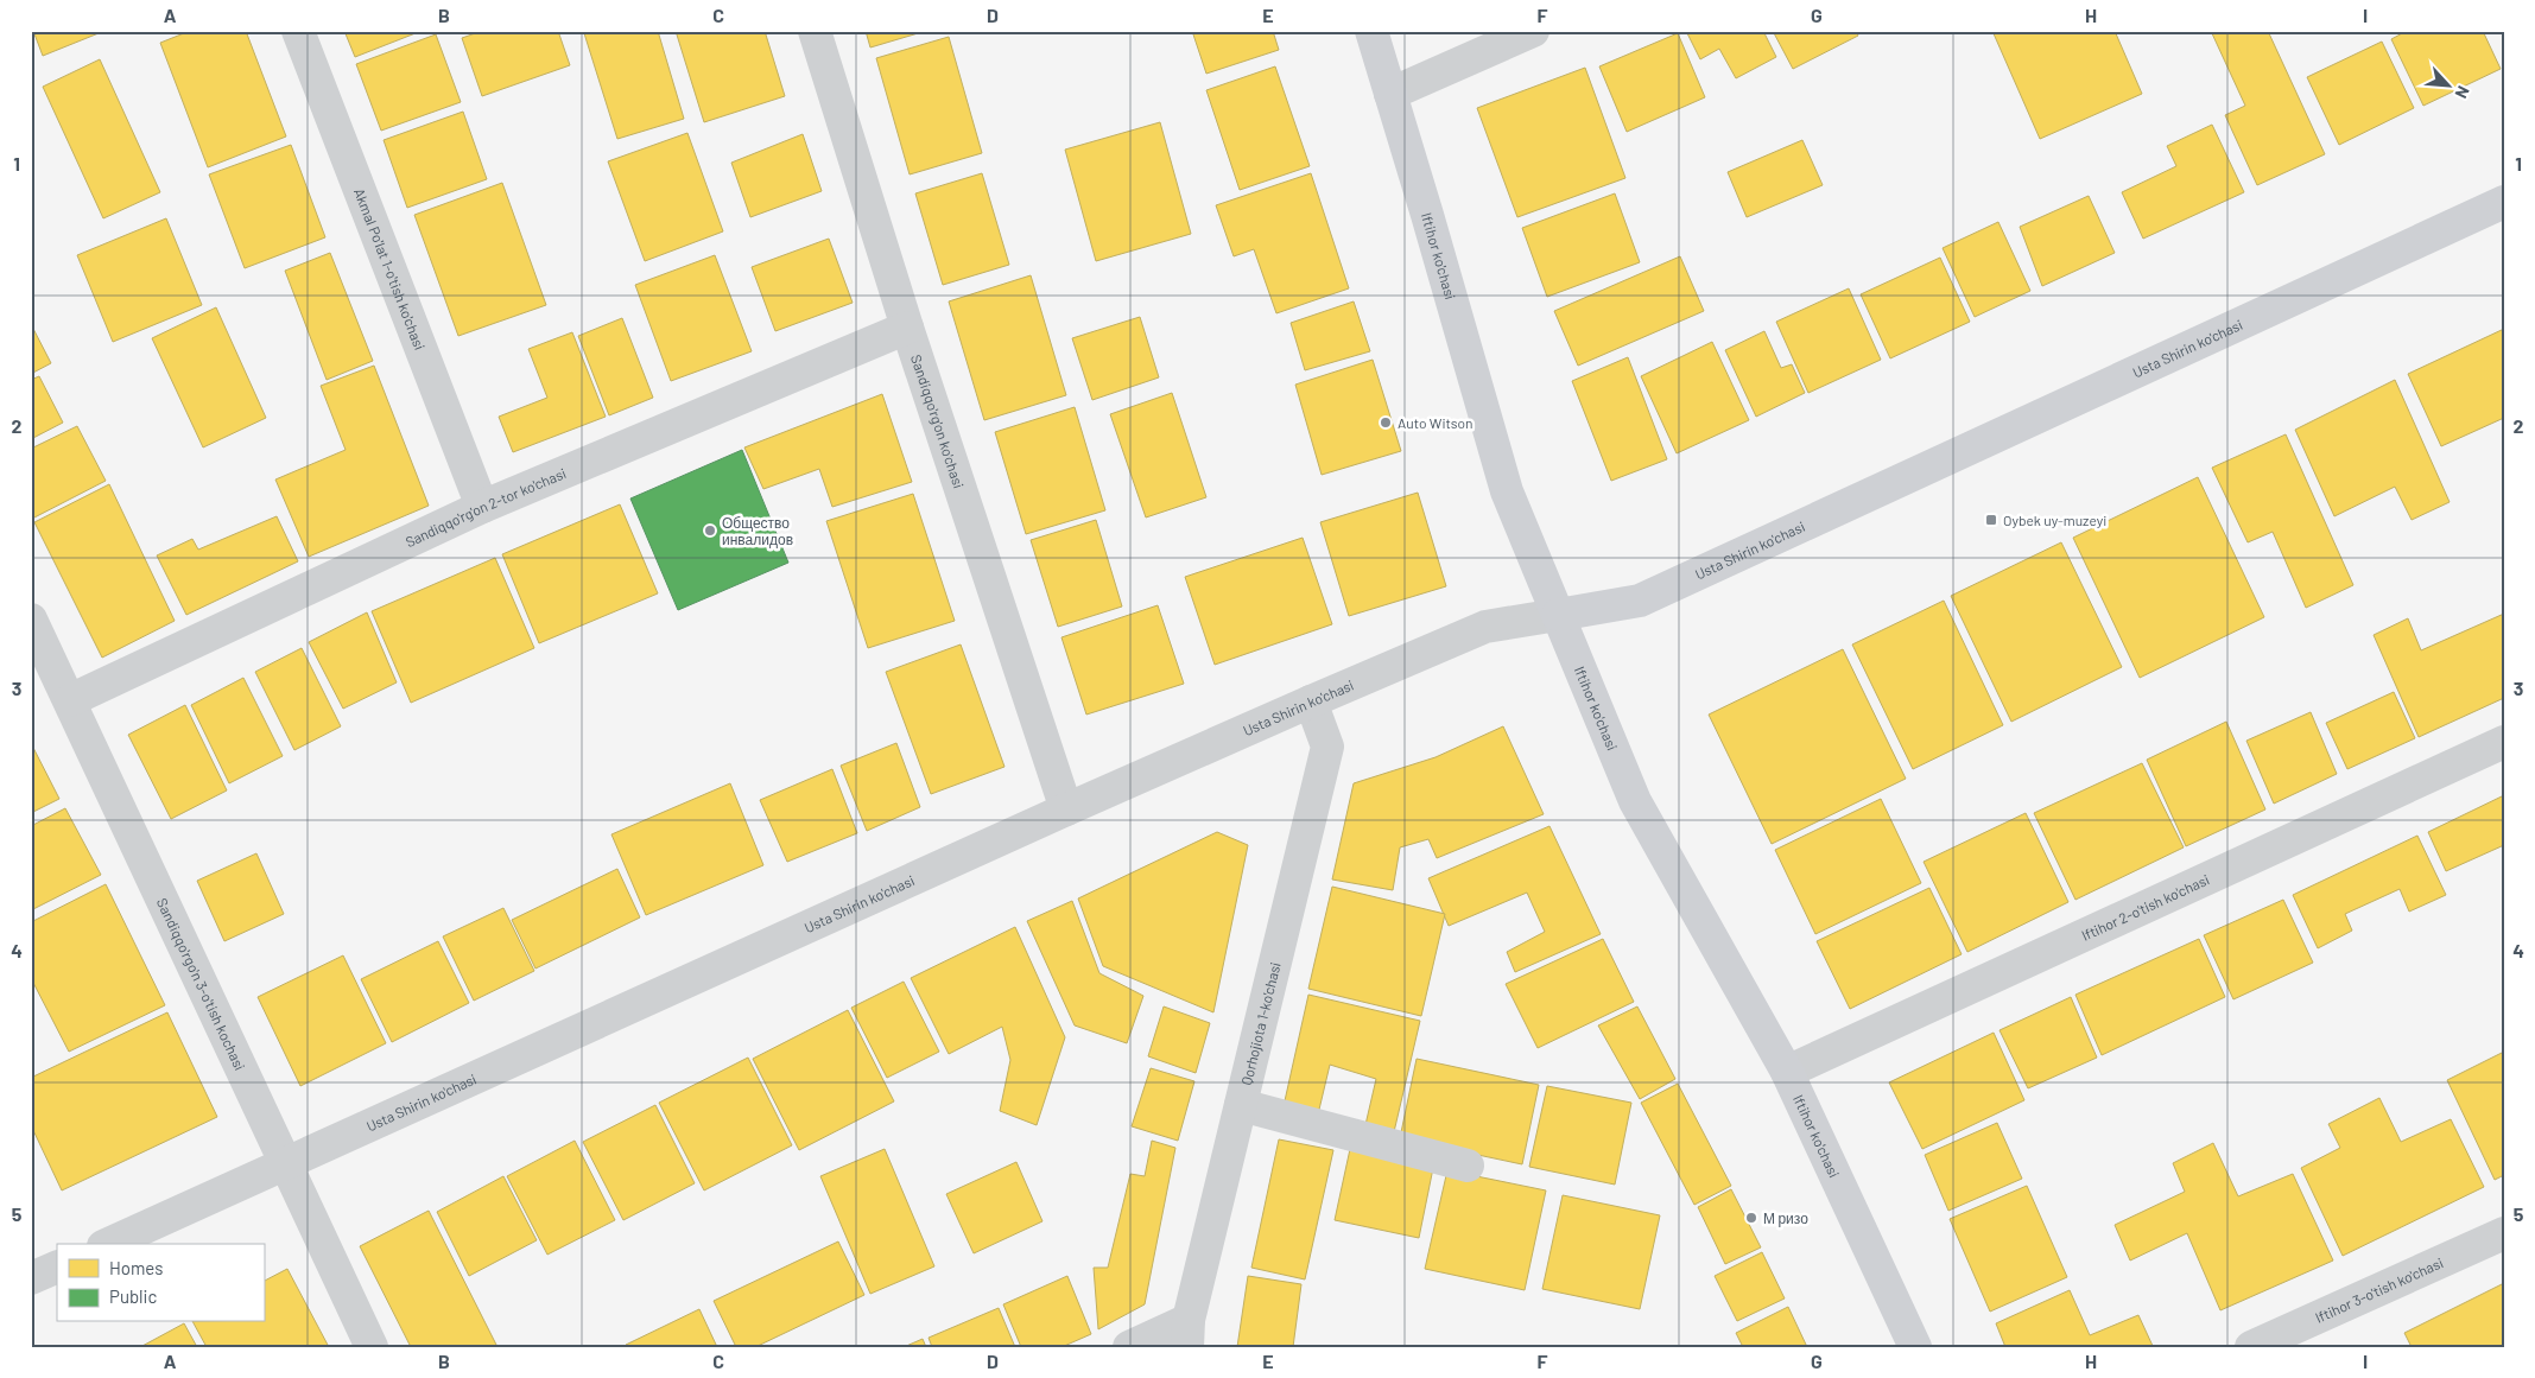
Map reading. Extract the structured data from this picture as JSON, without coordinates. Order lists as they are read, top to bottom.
{
  "streets": {
    "main road": ["Iftihor ko'chasi", "Usta Shirin ko'chasi"],
    "street": [
      "Akmal Po'lat 1-o'tish ko'chasi",
      "Sandiqqo'rg'on ko'chasi",
      "Sandiqqo'rg'on 2-tor ko'chasi",
      "Iftihor 2-o'tish ko'chasi",
      "Sandiqqo'rgo'n 3-o'tish kochasi",
      "Qorhojiota 1-ko'chasi",
      "Iftihor 3-o'tish ko'chasi"
    ]
  },
  "crossings": [
    ["Iftihor ko'chasi", "Usta Shirin ko'chasi"],
    ["Iftihor ko'chasi", "Iftihor 2-o'tish ko'chasi"],
    ["Akmal Po'lat 1-o'tish ko'chasi", "Sandiqqo'rg'on 2-tor ko'chasi"],
    ["Usta Shirin ko'chasi", "Sandiqqo'rg'on ko'chasi"],
    ["Usta Shirin ko'chasi", "Sandiqqo'rgo'n 3-o'tish kochasi"],
    ["Usta Shirin ko'chasi", "Qorhojiota 1-ko'chasi"],
    ["Sandiqqo'rg'on ko'chasi", "Sandiqqo'rg'on 2-tor ko'chasi"],
    ["Sandiqqo'rg'on 2-tor ko'chasi", "Sandiqqo'rgo'n 3-o'tish kochasi"]
  ],
  "places": {
    "other": ["Auto Witson", "Общество инвалидов", "М ризо"],
    "transit": ["Oybek uy-muzeyi"]
  },
  "legend": ["Homes", "Public"],
  "north": "bottom right",
  "grid": {
    "columns": [
      "A",
      "B",
      "C",
      "D",
      "E",
      "F",
      "G",
      "H",
      "I"
    ],
    "rows": [
      "1",
      "2",
      "3",
      "4",
      "5"
    ]
  }
}
